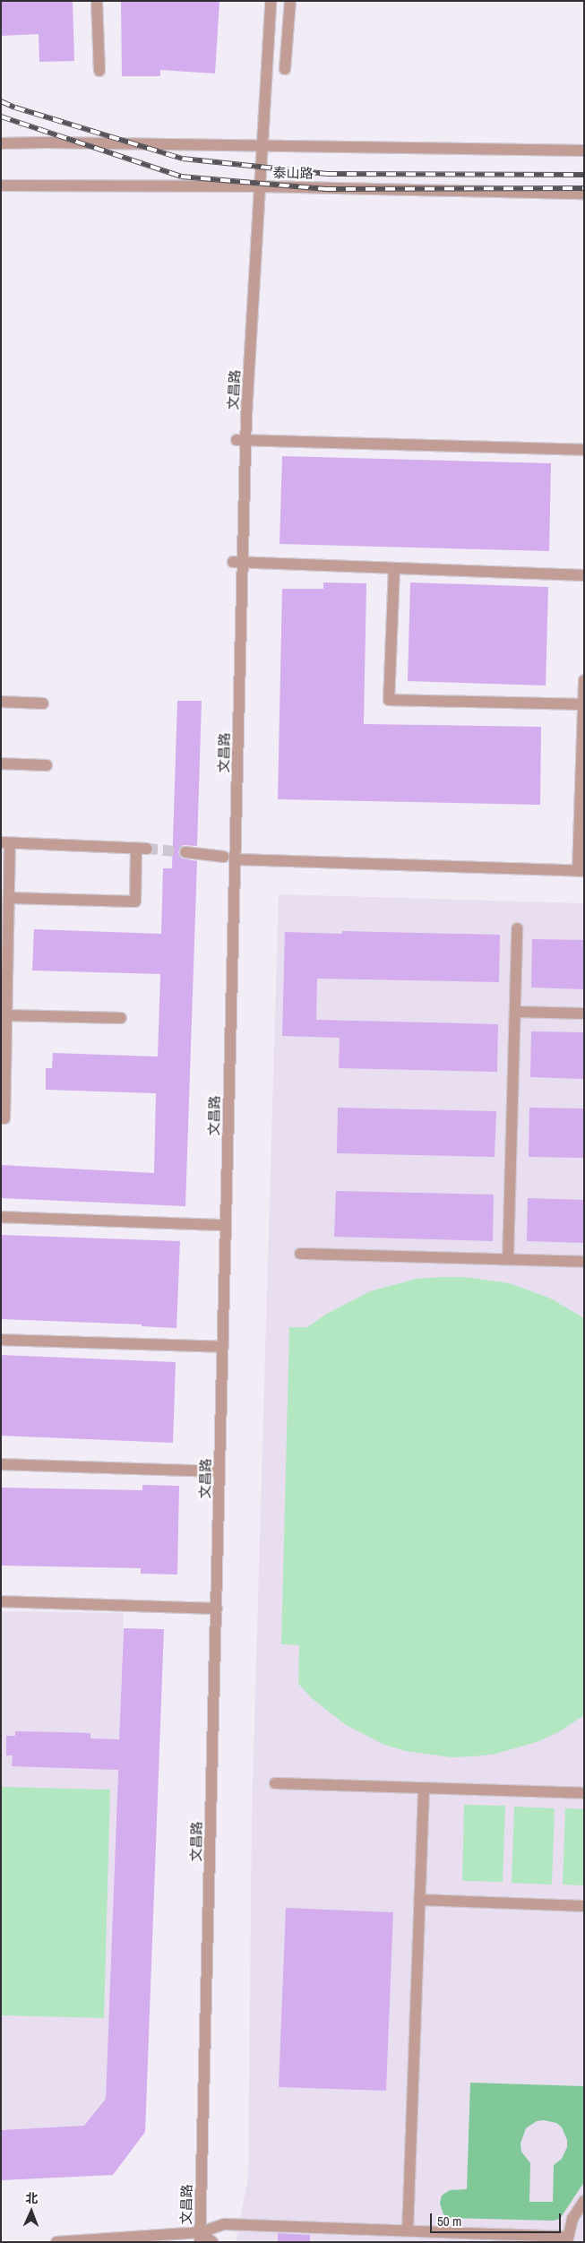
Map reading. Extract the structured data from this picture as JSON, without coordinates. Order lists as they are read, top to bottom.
{
  "streets": {
    "street": ["泰山路", "文昌路"]
  },
  "crossings": [
    ["泰山路", "文昌路"]
  ],
  "scale_bar": "50 m",
  "north": "top"
}
